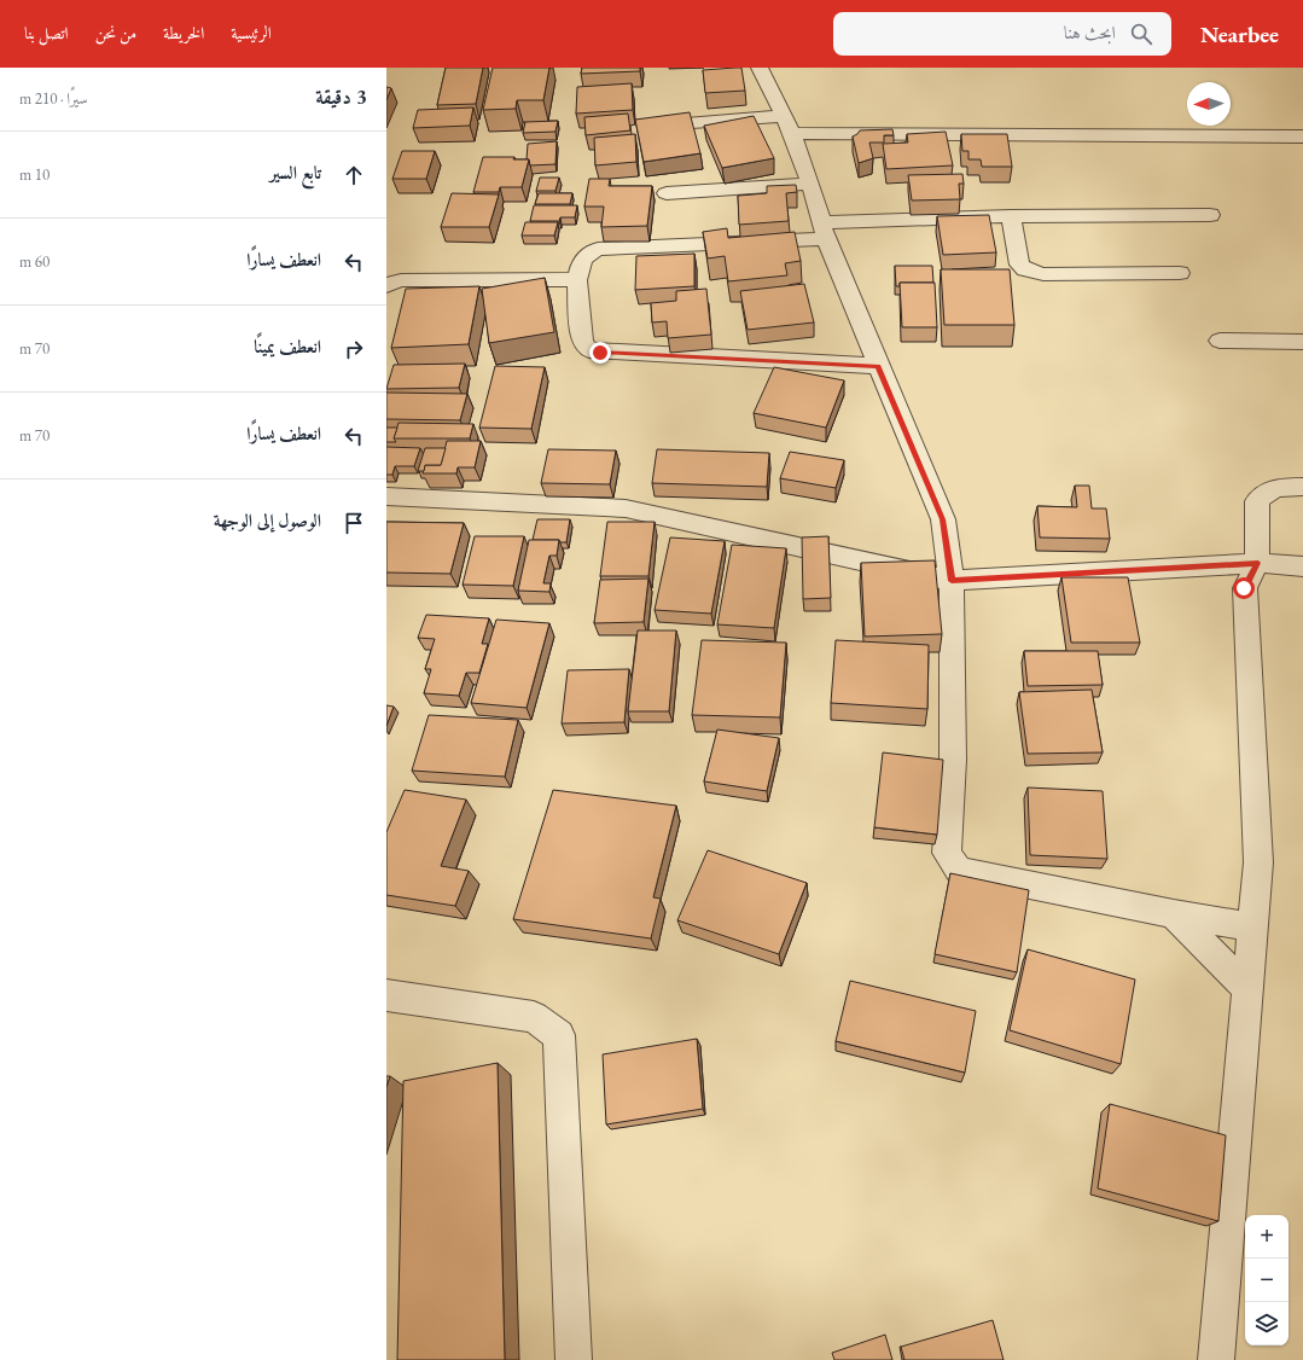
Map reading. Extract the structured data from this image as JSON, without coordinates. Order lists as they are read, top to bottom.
{
  "north": "left",
  "page": {
    "header": "Nearbee",
    "search": "ابحث هنا",
    "nav": [
      "الرئيسية",
      "الخريطة",
      "من نحن",
      "اتصل بنا"
    ],
    "heading": ["3 دقيقة", "سيرًا · 210 m"],
    "list": [
      ["تابع السير", "10 m"],
      ["انعطف يسارًا", "60 m"],
      ["انعطف يمينًا", "70 m"],
      ["انعطف يسارًا", "70 m"],
      "الوصول إلى الوجهة"
    ],
    "map_buttons": ["+", "−"]
  }
}
